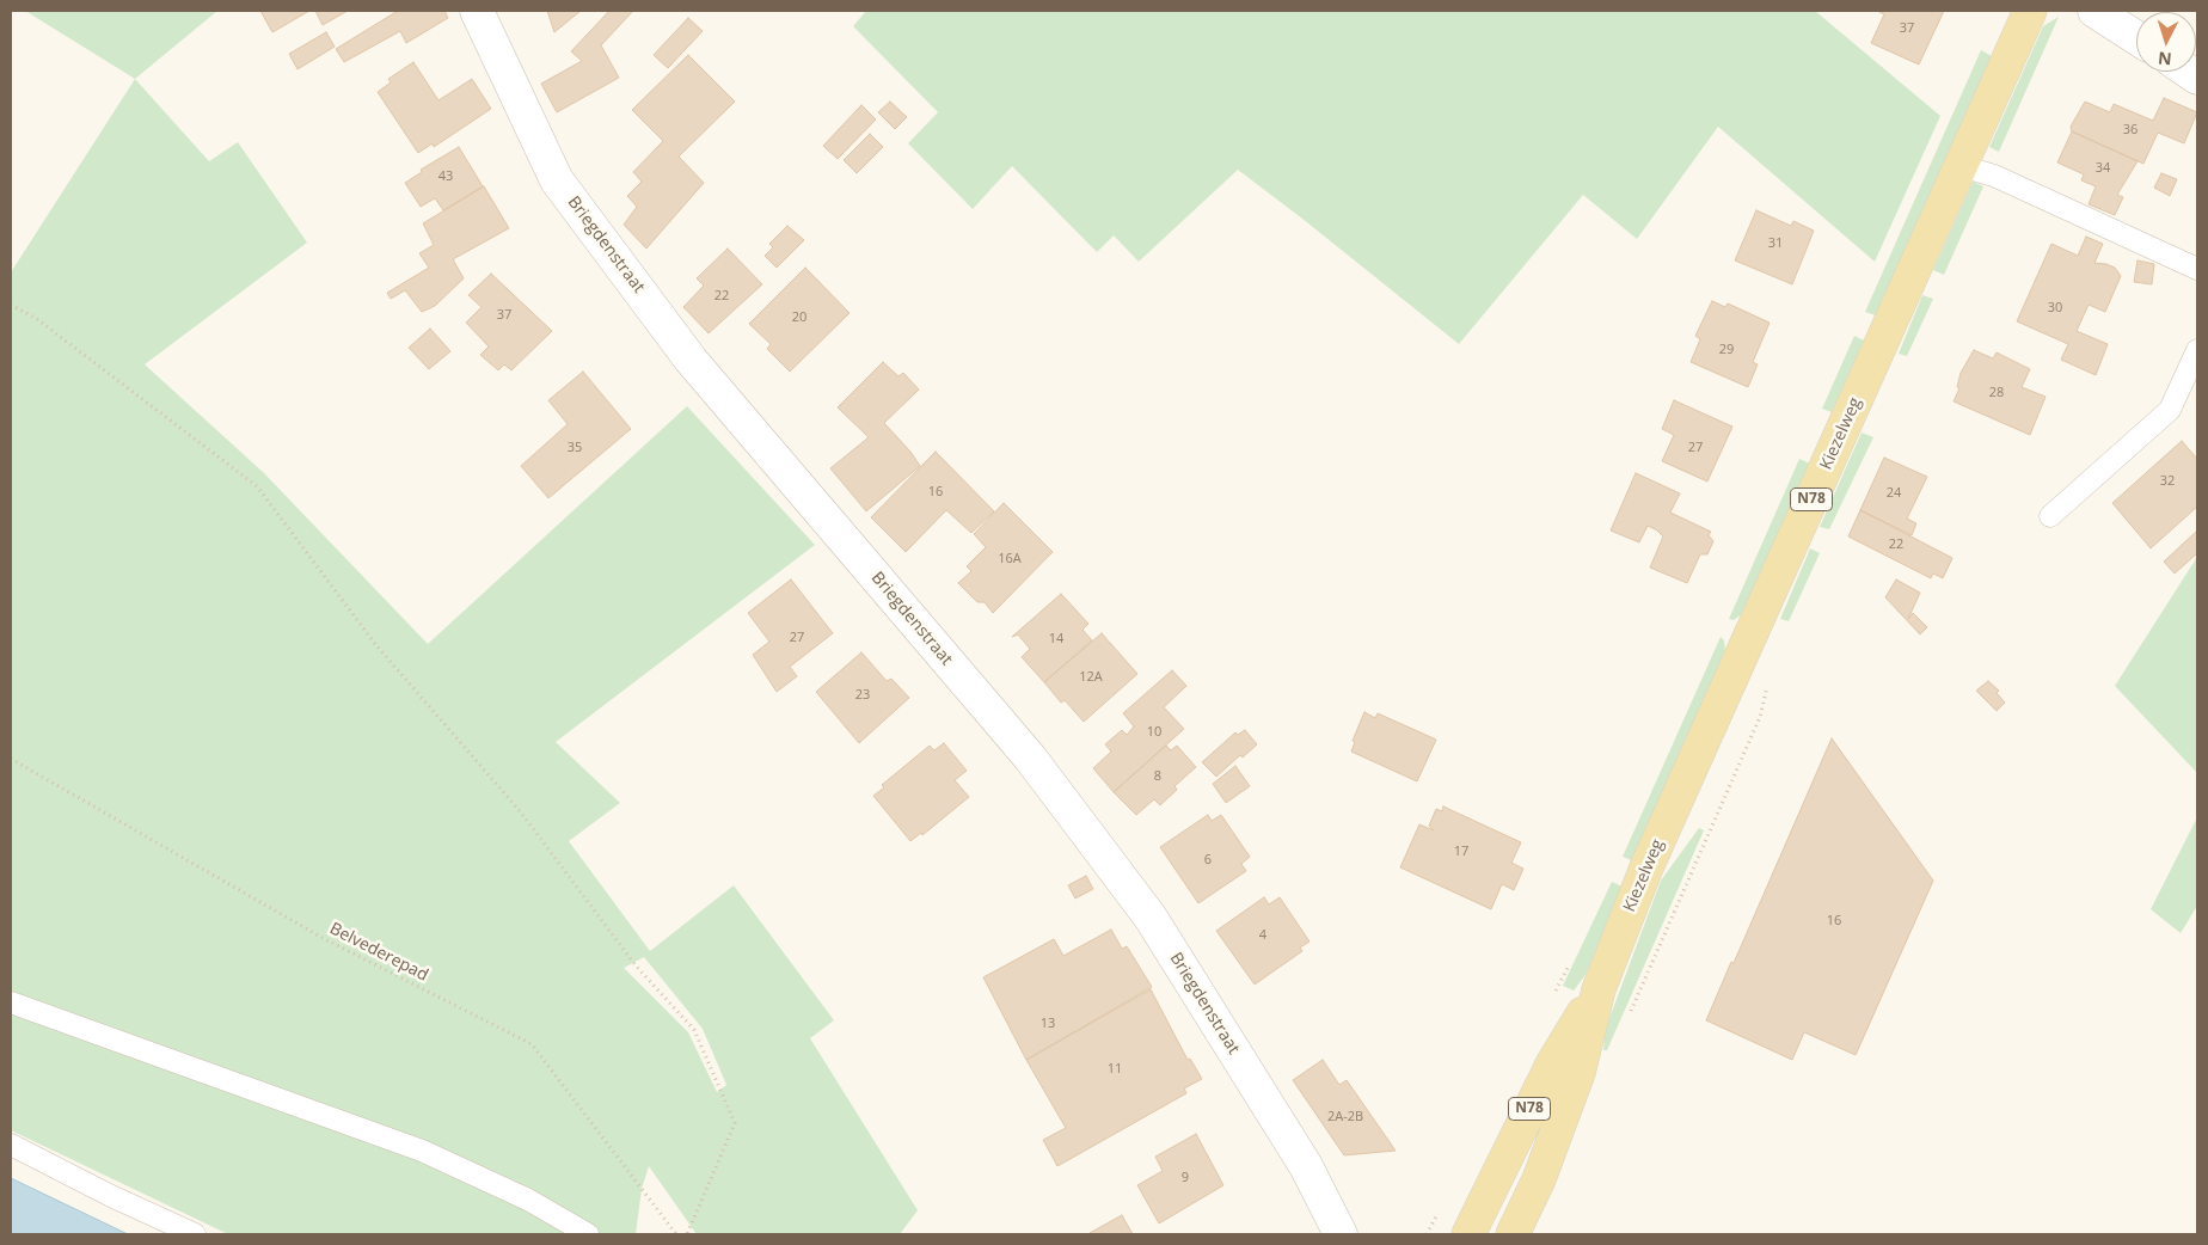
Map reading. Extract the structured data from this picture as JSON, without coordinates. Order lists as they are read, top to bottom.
{
  "streets": {
    "main road": ["Kiezelweg", "N78"],
    "street": ["Briegdenstraat"],
    "path": ["Belvederepad"]
  },
  "house_numbers": [
    "37",
    "36",
    "34",
    "43",
    "31",
    "22",
    "30",
    "37",
    "20",
    "29",
    "28",
    "35",
    "27",
    "32",
    "16",
    "24",
    "22",
    "16A",
    "27",
    "14",
    "12A",
    "23",
    "10",
    "8",
    "17",
    "6",
    "16",
    "4",
    "13",
    "11",
    "2A-2B",
    "9"
  ],
  "north": "bottom"
}
